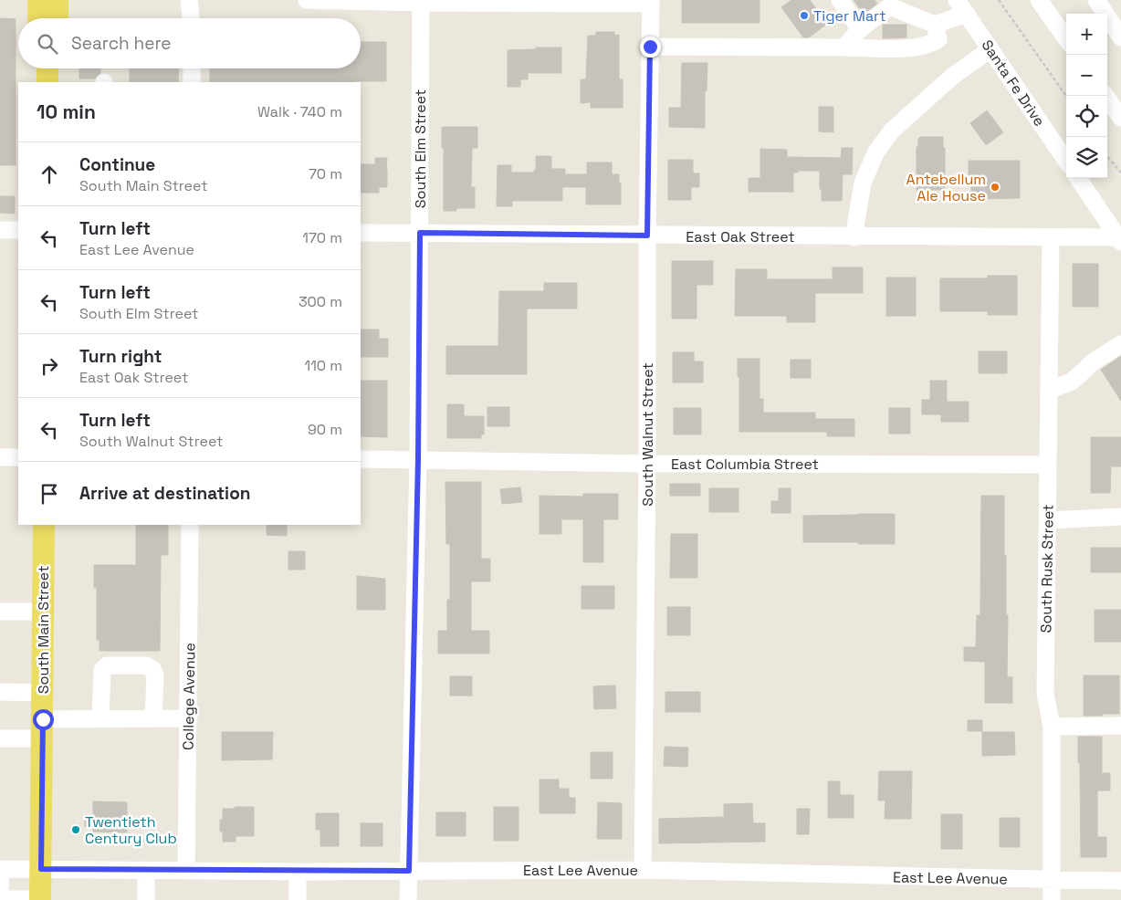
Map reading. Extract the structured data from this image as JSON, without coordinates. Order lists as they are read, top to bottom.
{
  "streets": {
    "main road": ["South Main Street"],
    "street": [
      "Santa Fe Drive",
      "South Elm Street",
      "East Oak Street",
      "South Walnut Street",
      "East Columbia Street",
      "South Rusk Street",
      "College Avenue",
      "East Lee Avenue"
    ]
  },
  "crossings": [
    ["South Elm Street", "East Oak Street"],
    ["South Elm Street", "East Columbia Street"],
    ["South Elm Street", "East Lee Avenue"],
    ["East Oak Street", "South Walnut Street"],
    ["East Oak Street", "South Rusk Street"],
    ["South Walnut Street", "East Columbia Street"],
    ["South Walnut Street", "East Lee Avenue"],
    ["East Columbia Street", "South Rusk Street"],
    ["South Rusk Street", "East Lee Avenue"],
    ["South Main Street", "East Lee Avenue"],
    ["College Avenue", "East Lee Avenue"]
  ],
  "places": ["Tiger Mart", "Antebellum Ale House", "Twentieth Century Club"],
  "page": {
    "map_buttons": ["+", "−"],
    "search": "Search here",
    "heading": ["10 min", "Walk · 740 m"],
    "list": [
      ["Continue", "South Main Street", "70 m"],
      ["Turn left", "East Lee Avenue", "170 m"],
      ["Turn left", "South Elm Street", "300 m"],
      ["Turn right", "East Oak Street", "110 m"],
      ["Turn left", "South Walnut Street", "90 m"],
      "Arrive at destination"
    ]
  }
}
